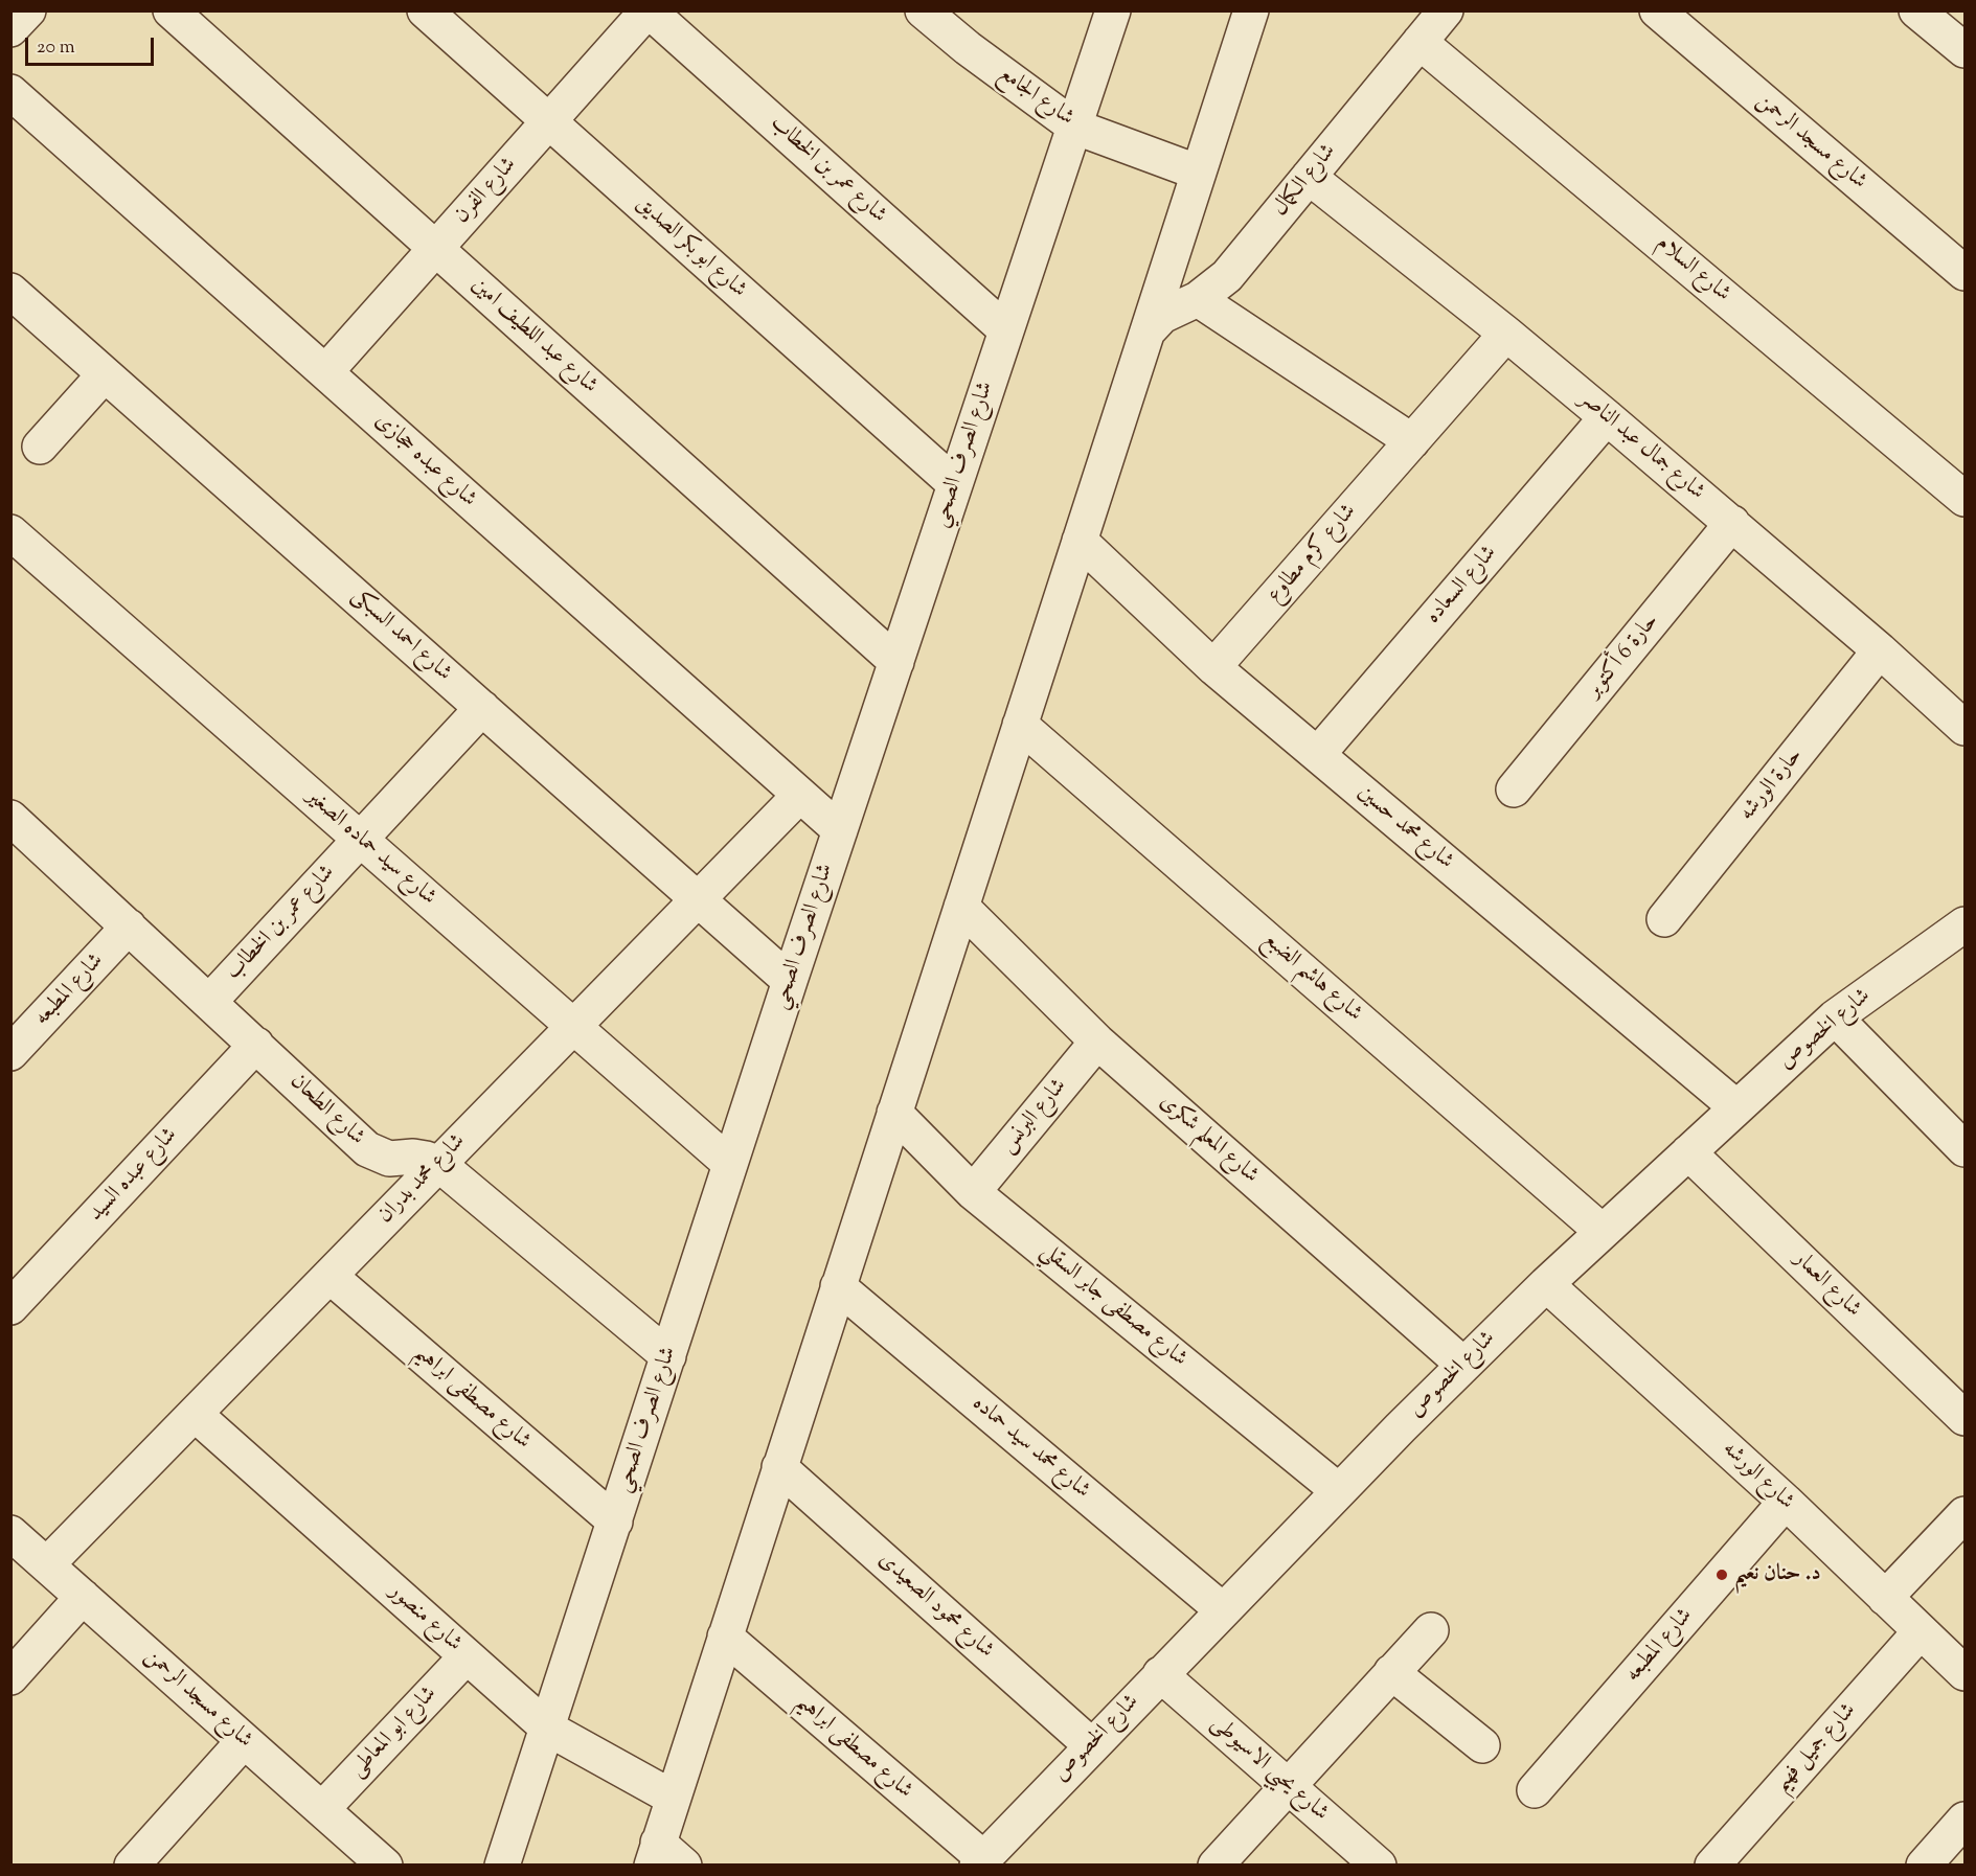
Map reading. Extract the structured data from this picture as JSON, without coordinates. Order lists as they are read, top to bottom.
{
  "streets": {
    "street": [
      "شارع الجامع",
      "شارع مسجد الرحمن",
      "شارع عمر بن الخطاب",
      "شارع الكمال",
      "شارع الفرن",
      "شارع ابو بكر الصديق",
      "شارع السلام",
      "شارع عبد اللطيف امين",
      "شارع جمال عبد الناصر",
      "شارع الصرف الصحي",
      "شارع عبده حجازى",
      "شارع كرم مطاوع",
      "شارع السعاده",
      "شارع احمد السبكى",
      "حارة 6 أكتوبر",
      "حارة الورشه",
      "شارع محمد حسين",
      "شارع سيد حماده الصغير",
      "شارع هاشم الضبع",
      "شارع المطبعه",
      "شارع الخصوص",
      "شارع الطحان",
      "شارع البرنس",
      "شارع المعلم شكرى",
      "شارع عبده السيد",
      "شارع محمد بدران",
      "شارع العمار",
      "شارع مصطفى جابر السقلي",
      "شارع مصطفى ابراهيم",
      "شارع محمد سيد حماده",
      "شارع الورشه",
      "شارع محمود الصعيدى",
      "شارع منصور",
      "شارع ابو المعاطى",
      "شارع جميل فهيم",
      "شارع يحيي الاسيوطى"
    ]
  },
  "crossings": [
    ["شارع الجامع", "شارع الصرف الصحي"],
    ["شارع مسجد الرحمن", "شارع محمد بدران"],
    ["شارع مسجد الرحمن", "شارع ابو المعاطى"],
    ["شارع عمر بن الخطاب", "شارع الفرن"],
    ["شارع عمر بن الخطاب", "شارع الصرف الصحي"],
    ["شارع عمر بن الخطاب", "شارع احمد السبكى"],
    ["شارع عمر بن الخطاب", "شارع سيد حماده الصغير"],
    ["شارع عمر بن الخطاب", "شارع الطحان"],
    ["شارع الكمال", "شارع السلام"],
    ["شارع الكمال", "شارع جمال عبد الناصر"],
    ["شارع الفرن", "شارع ابو بكر الصديق"],
    ["شارع الفرن", "شارع عبد اللطيف امين"],
    ["شارع الفرن", "شارع عبده حجازى"],
    ["شارع ابو بكر الصديق", "شارع الصرف الصحي"],
    ["شارع عبد اللطيف امين", "شارع الصرف الصحي"],
    ["شارع جمال عبد الناصر", "شارع كرم مطاوع"],
    ["شارع جمال عبد الناصر", "شارع السعاده"],
    ["شارع جمال عبد الناصر", "حارة 6 أكتوبر"],
    ["شارع جمال عبد الناصر", "حارة الورشه"],
    ["شارع الصرف الصحي", "شارع عبده حجازى"],
    ["شارع الصرف الصحي", "شارع احمد السبكى"],
    ["شارع الصرف الصحي", "شارع سيد حماده الصغير"],
    ["شارع الصرف الصحي", "شارع الطحان"],
    ["شارع الصرف الصحي", "شارع مصطفى ابراهيم"],
    ["شارع الصرف الصحي", "شارع منصور"],
    ["شارع عبده حجازى", "شارع محمد بدران"],
    ["شارع كرم مطاوع", "شارع محمد حسين"],
    ["شارع السعاده", "شارع محمد حسين"],
    ["شارع احمد السبكى", "شارع محمد بدران"],
    ["شارع محمد حسين", "شارع الخصوص"],
    ["شارع سيد حماده الصغير", "شارع محمد بدران"],
    ["شارع هاشم الضبع", "شارع الخصوص"],
    ["شارع المطبعه", "شارع الطحان"],
    ["شارع المطبعه", "شارع الورشه"],
    ["شارع الخصوص", "شارع المعلم شكرى"],
    ["شارع الخصوص", "شارع العمار"],
    ["شارع الخصوص", "شارع مصطفى جابر السقلي"],
    ["شارع الخصوص", "شارع مصطفى ابراهيم"],
    ["شارع الخصوص", "شارع محمد سيد حماده"],
    ["شارع الخصوص", "شارع الورشه"],
    ["شارع الخصوص", "شارع محمود الصعيدى"],
    ["شارع الخصوص", "شارع يحيي الاسيوطى"],
    ["شارع الطحان", "شارع عبده السيد"],
    ["شارع الطحان", "شارع محمد بدران"],
    ["شارع البرنس", "شارع المعلم شكرى"],
    ["شارع البرنس", "شارع مصطفى جابر السقلي"],
    ["شارع محمد بدران", "شارع مصطفى ابراهيم"],
    ["شارع محمد بدران", "شارع منصور"],
    ["شارع الورشه", "شارع جميل فهيم"],
    ["شارع منصور", "شارع ابو المعاطى"]
  ],
  "places": ["د. حنان نعيم"],
  "scale_bar": "20 m"
}
